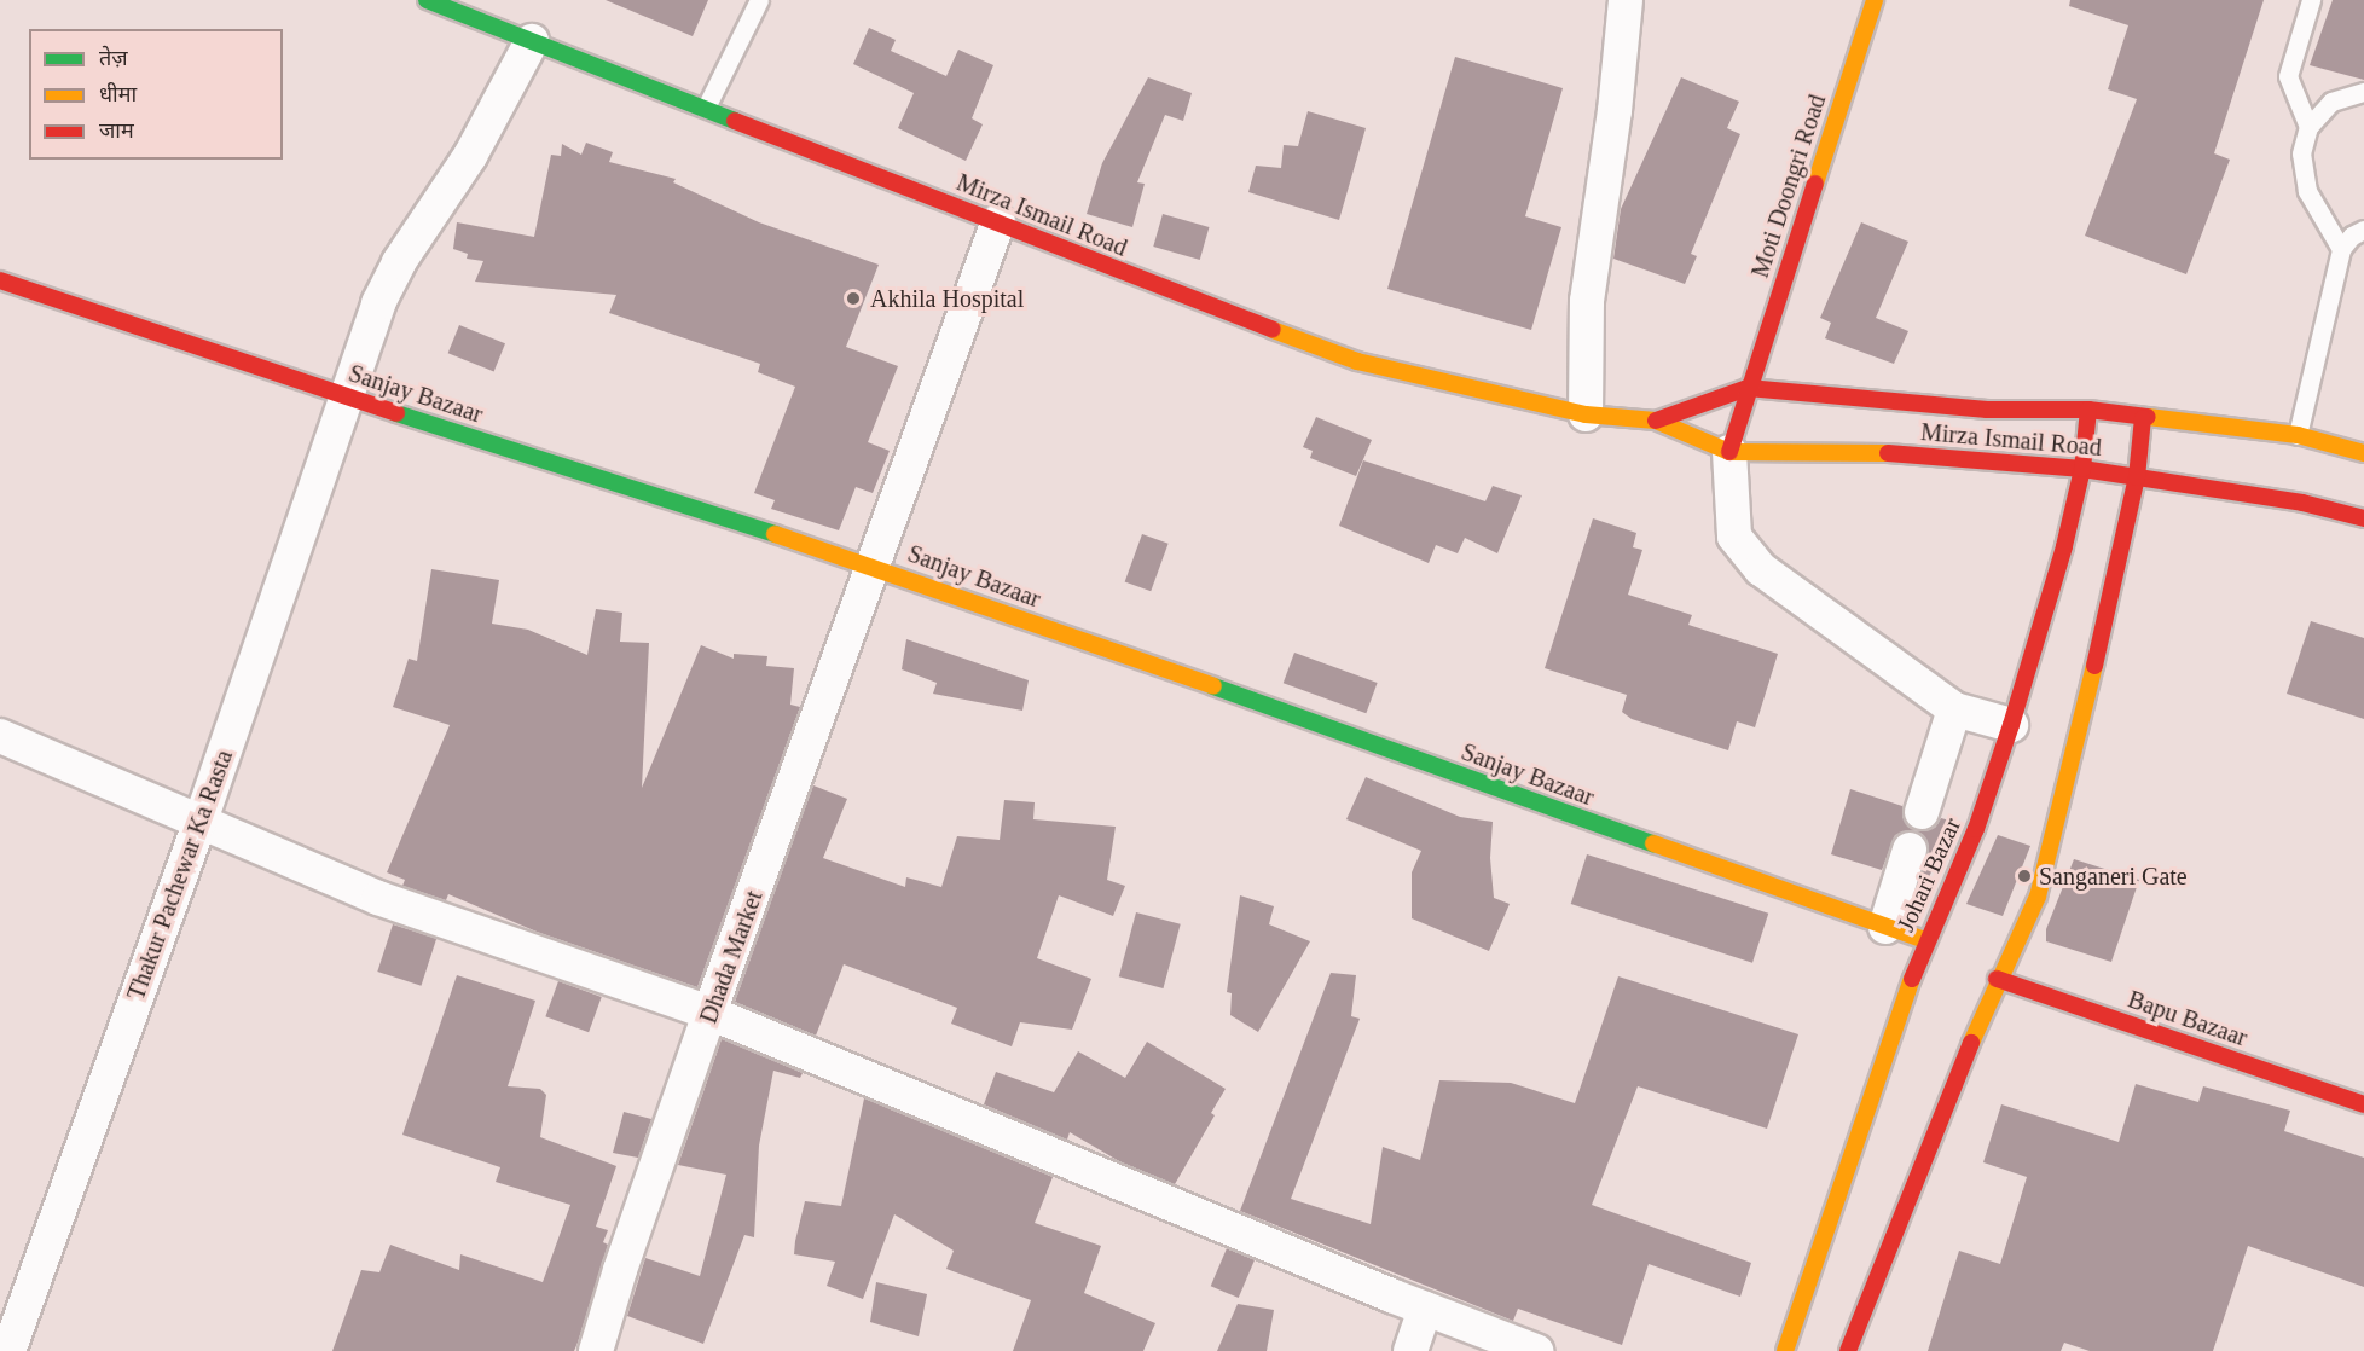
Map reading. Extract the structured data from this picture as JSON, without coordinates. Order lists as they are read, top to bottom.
{
  "streets": {
    "main road": [
      "Moti Doongri Road",
      "Mirza Ismail Road",
      "Sanjay Bazaar",
      "Johari Bazar",
      "Bapu Bazaar"
    ],
    "street": ["Thakur Pachewar Ka Rasta", "Dhada Market"]
  },
  "crossings": [
    ["Moti Doongri Road", "Mirza Ismail Road"],
    ["Mirza Ismail Road", "Thakur Pachewar Ka Rasta"],
    ["Mirza Ismail Road", "Johari Bazar"],
    ["Mirza Ismail Road", "Dhada Market"],
    ["Sanjay Bazaar", "Thakur Pachewar Ka Rasta"],
    ["Sanjay Bazaar", "Johari Bazar"],
    ["Sanjay Bazaar", "Dhada Market"]
  ],
  "places": ["Akhila Hospital", "Sanganeri Gate"],
  "legend": ["तेज़", "धीमा", "जाम"]
}
